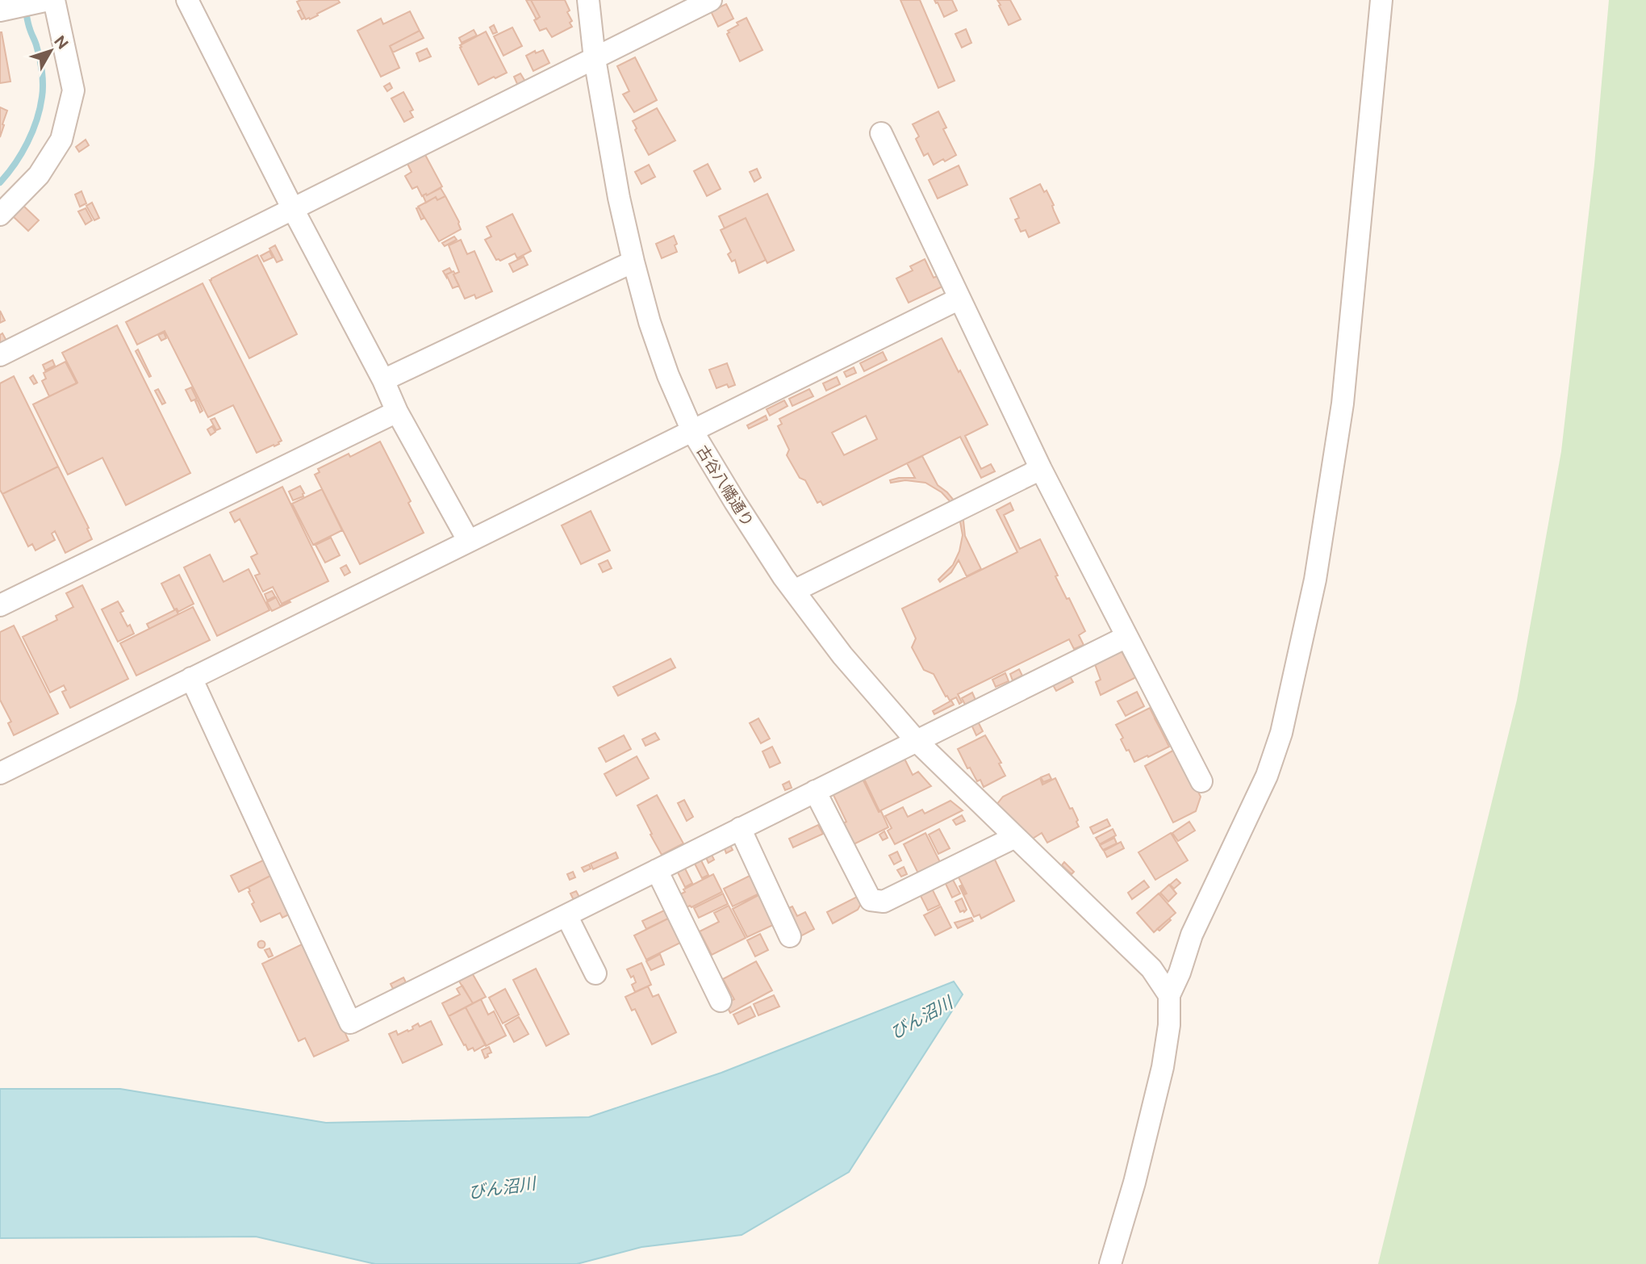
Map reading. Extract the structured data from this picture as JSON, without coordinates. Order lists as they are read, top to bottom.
{
  "streets": {
    "street": ["古谷八幡通り"]
  },
  "water": ["びん沼川"],
  "north": "top right"
}
